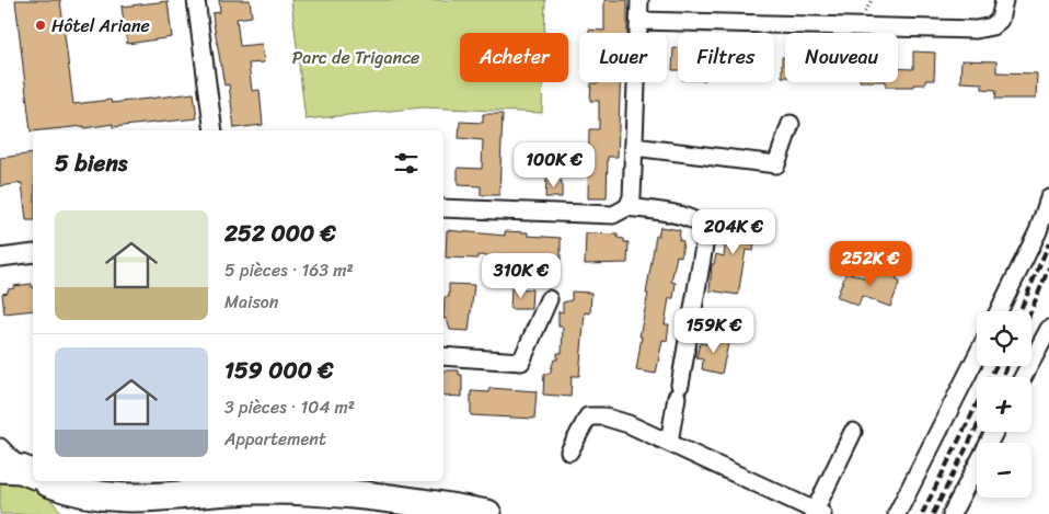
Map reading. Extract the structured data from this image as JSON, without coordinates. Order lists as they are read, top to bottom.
{
  "parks": ["Parc de Trigance"],
  "places": ["Hôtel Ariane"],
  "page": {
    "chip": [
      "Acheter",
      "Louer",
      "Filtres",
      "Nouveau"
    ],
    "heading": "5 biens",
    "price": [
      "100K €",
      "204K €",
      "252K €",
      "310K €",
      "159K €"
    ],
    "list": [
      {
        "name": "252 000 €",
        "note": "5 pièces · 163 m² · Maison"
      },
      {
        "name": "159 000 €",
        "note": "3 pièces · 104 m² · Appartement"
      }
    ],
    "map_buttons": ["+", "−"]
  }
}
